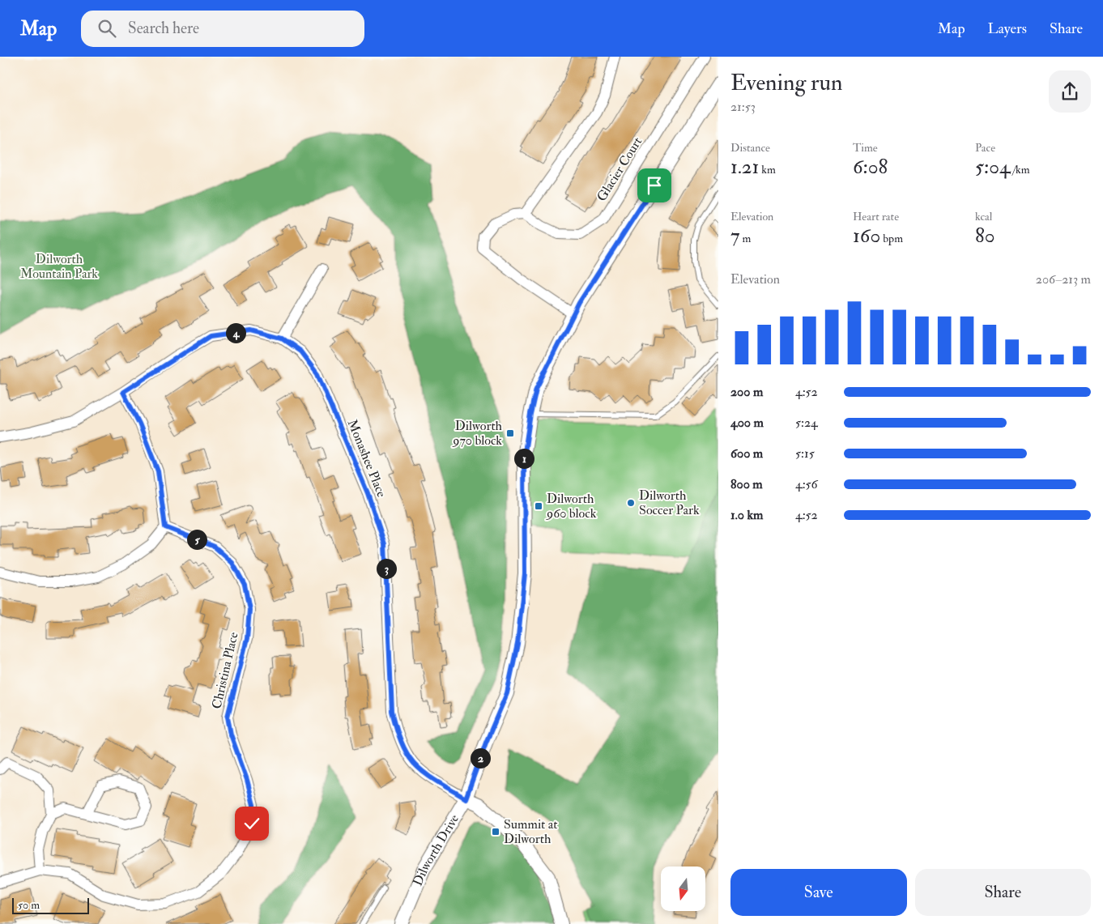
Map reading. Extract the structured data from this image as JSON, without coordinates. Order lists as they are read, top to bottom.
{
  "streets": {
    "street": [
      "Glacier Court",
      "Monashee Place",
      "Christina Place",
      "Dilworth Drive"
    ]
  },
  "crossings": [
    ["Monashee Place", "Dilworth Drive"]
  ],
  "parks": ["Dilworth Mountain Park"],
  "places": {
    "transit": ["Dilworth 970 block", "Dilworth 960 block", "Summit at Dilworth"],
    "other": ["Dilworth Soccer Park"]
  },
  "scale_bar": "50 m",
  "north": "bottom",
  "page": {
    "header": "Map",
    "search": "Search here",
    "nav": ["Map", "Layers", "Share"],
    "heading": ["Evening run", "21:53"],
    "stats": [
      ["Distance", "1.21 km"],
      ["Time", "6:08"],
      ["Pace", "5:04 /km"],
      ["Elevation", "7 m"],
      ["Heart rate", "160 bpm"],
      ["kcal", "80"]
    ],
    "chart": ["Elevation", "206–213 m"],
    "pins": [
      "4",
      "1",
      "5",
      "3",
      "2"
    ],
    "list": [
      {
        "name": "200 m",
        "note": "4:52"
      },
      {
        "name": "400 m",
        "note": "5:24"
      },
      {
        "name": "600 m",
        "note": "5:15"
      },
      {
        "name": "800 m",
        "note": "4:56"
      },
      {
        "name": "1.0 km",
        "note": "4:52"
      }
    ],
    "buttons": ["Save", "Share"],
    "scale": "50 m"
  }
}
